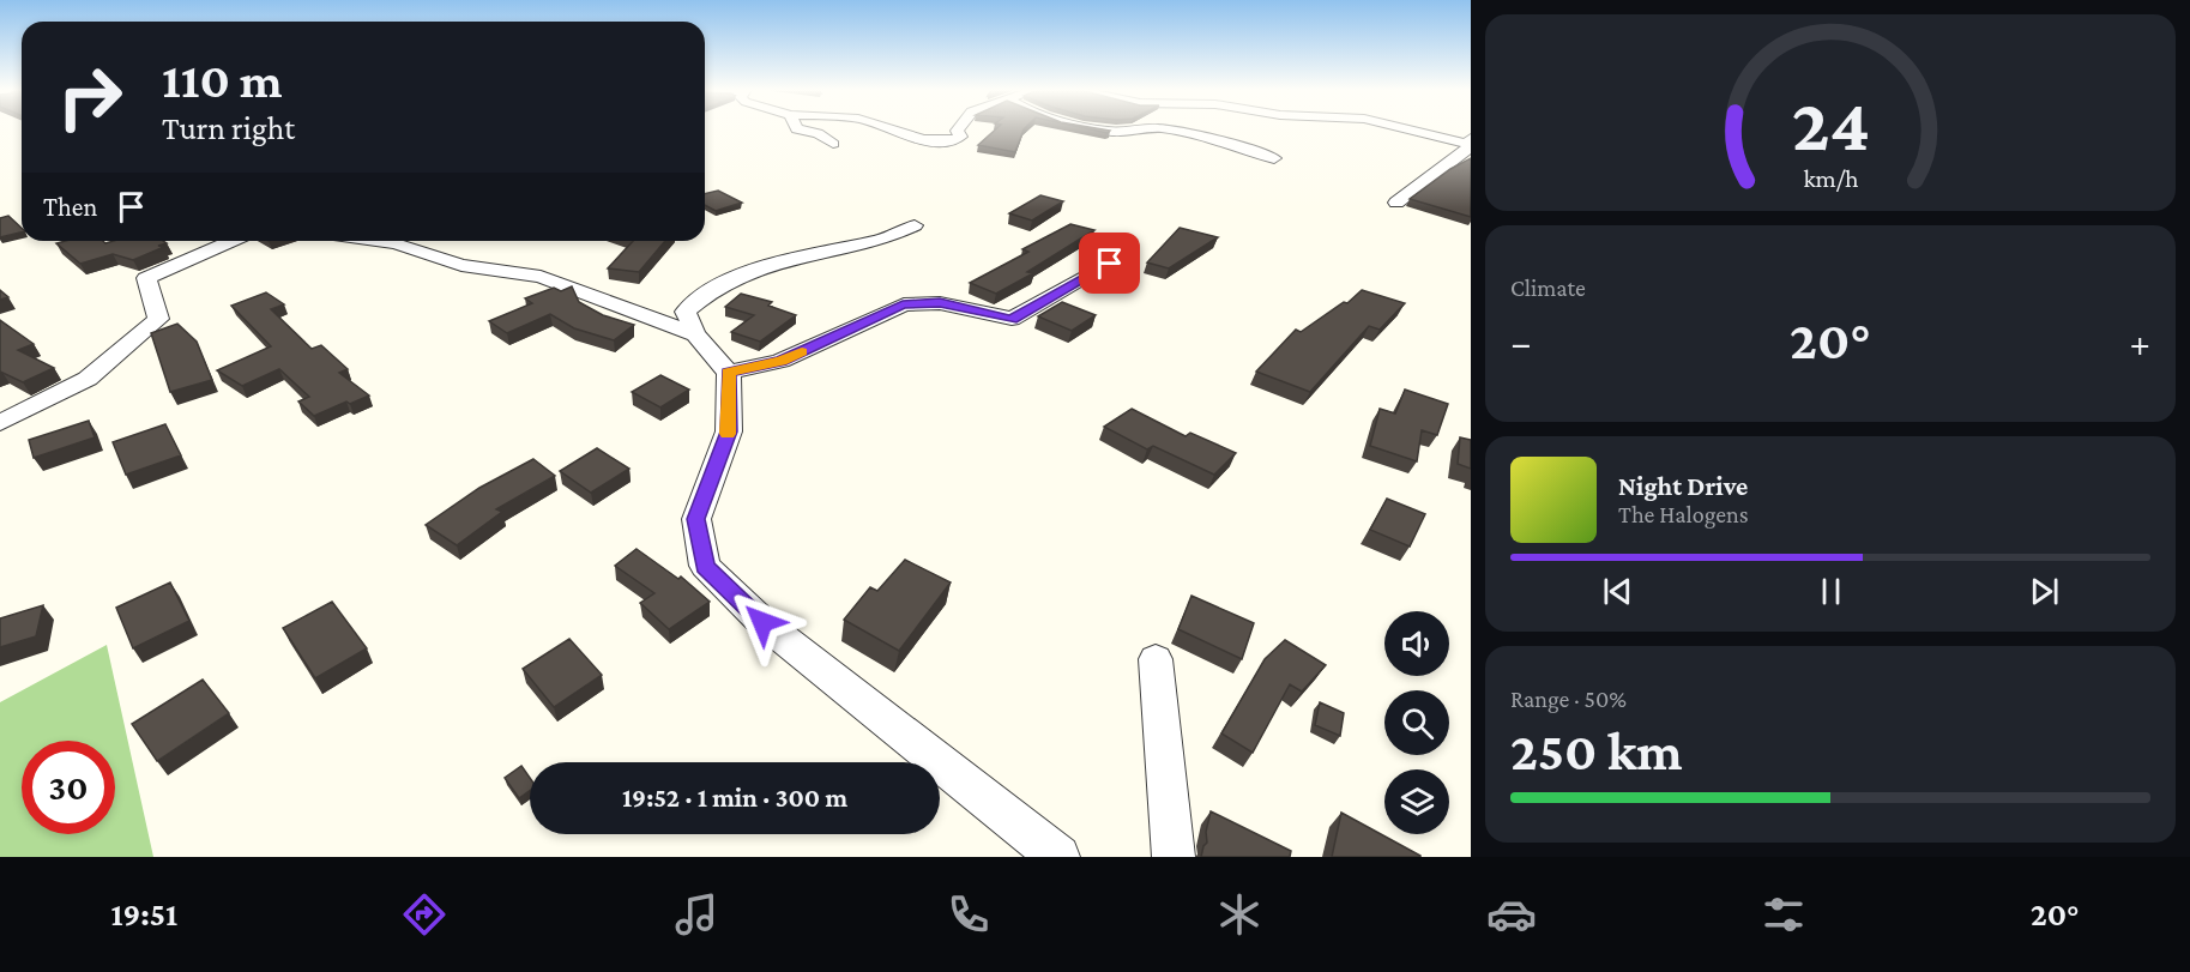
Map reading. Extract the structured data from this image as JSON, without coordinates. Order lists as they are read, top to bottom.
{
  "page": {
    "turn": ["110 m", "Turn right"],
    "then": "Then",
    "tile": [
      "Climate",
      ["Range · 50%", "250 km"]
    ],
    "heat": ["−", "20°", "+"],
    "song": ["Night Drive", "The Halogens"],
    "limit": "30",
    "trip": "19:52 · 1 min · 300 m",
    "tabs": ["19:51", "20°"],
    "gauge": ["24", "km/h"]
  }
}
